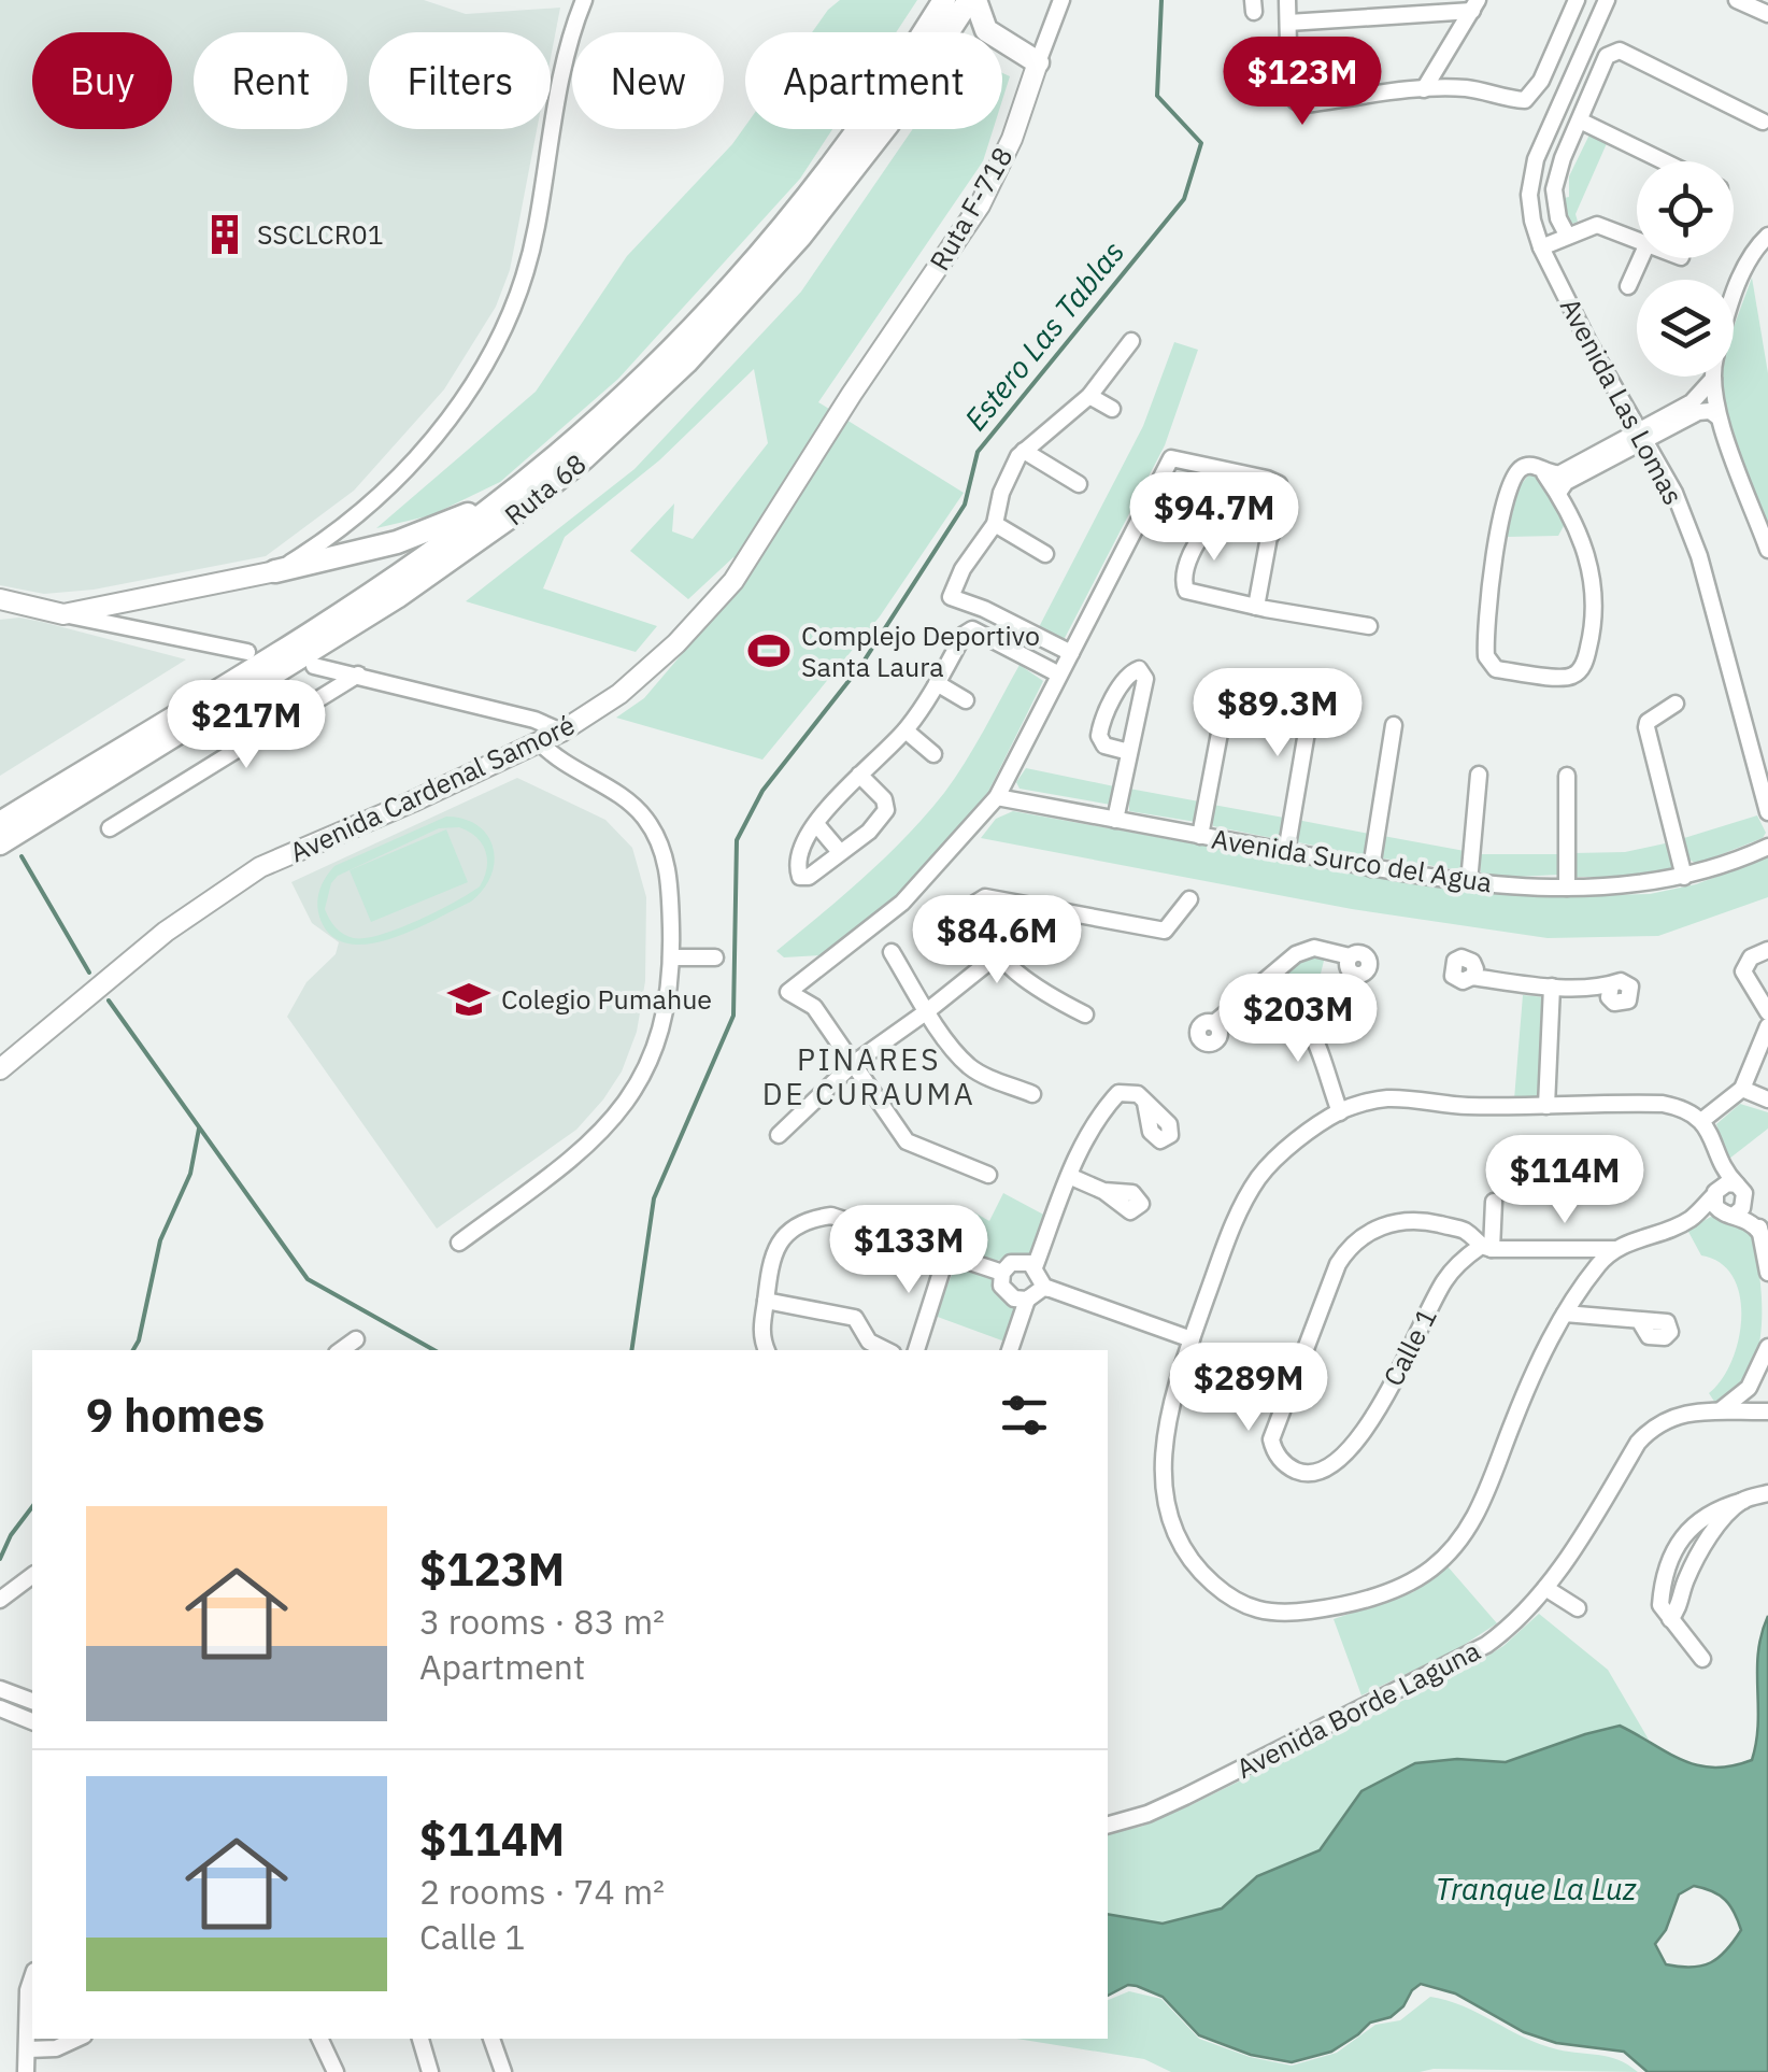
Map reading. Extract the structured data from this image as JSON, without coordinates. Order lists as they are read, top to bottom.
{
  "streets": {
    "highway": ["Ruta 68"],
    "main road": ["Ruta F-718", "Avenida Cardenal Samoré"],
    "street": [
      "Avenida Las Lomas",
      "Avenida Surco del Agua",
      "Calle 1",
      "Avenida Borde Laguna"
    ]
  },
  "crossings": [
    ["Ruta F-718", "Avenida Cardenal Samoré"]
  ],
  "districts": ["PINARES DE CURAUMA"],
  "water": ["Estero Las Tablas", "Tranque La Luz"],
  "places": {
    "building": ["SSCLCR01"],
    "sports": ["Complejo Deportivo Santa Laura"],
    "school or university": ["Colegio Pumahue"]
  },
  "page": {
    "chip": [
      "Buy",
      "Rent",
      "Filters",
      "New",
      "Apartment"
    ],
    "price": [
      "$123M",
      "$94.7M",
      "$89.3M",
      "$217M",
      "$84.6M",
      "$203M",
      "$114M",
      "$133M",
      "$289M"
    ],
    "heading": "9 homes",
    "list": [
      {
        "name": "$123M",
        "note": "3 rooms · 83 m² · Apartment"
      },
      {
        "name": "$114M",
        "note": "2 rooms · 74 m² · Calle 1"
      }
    ]
  }
}
